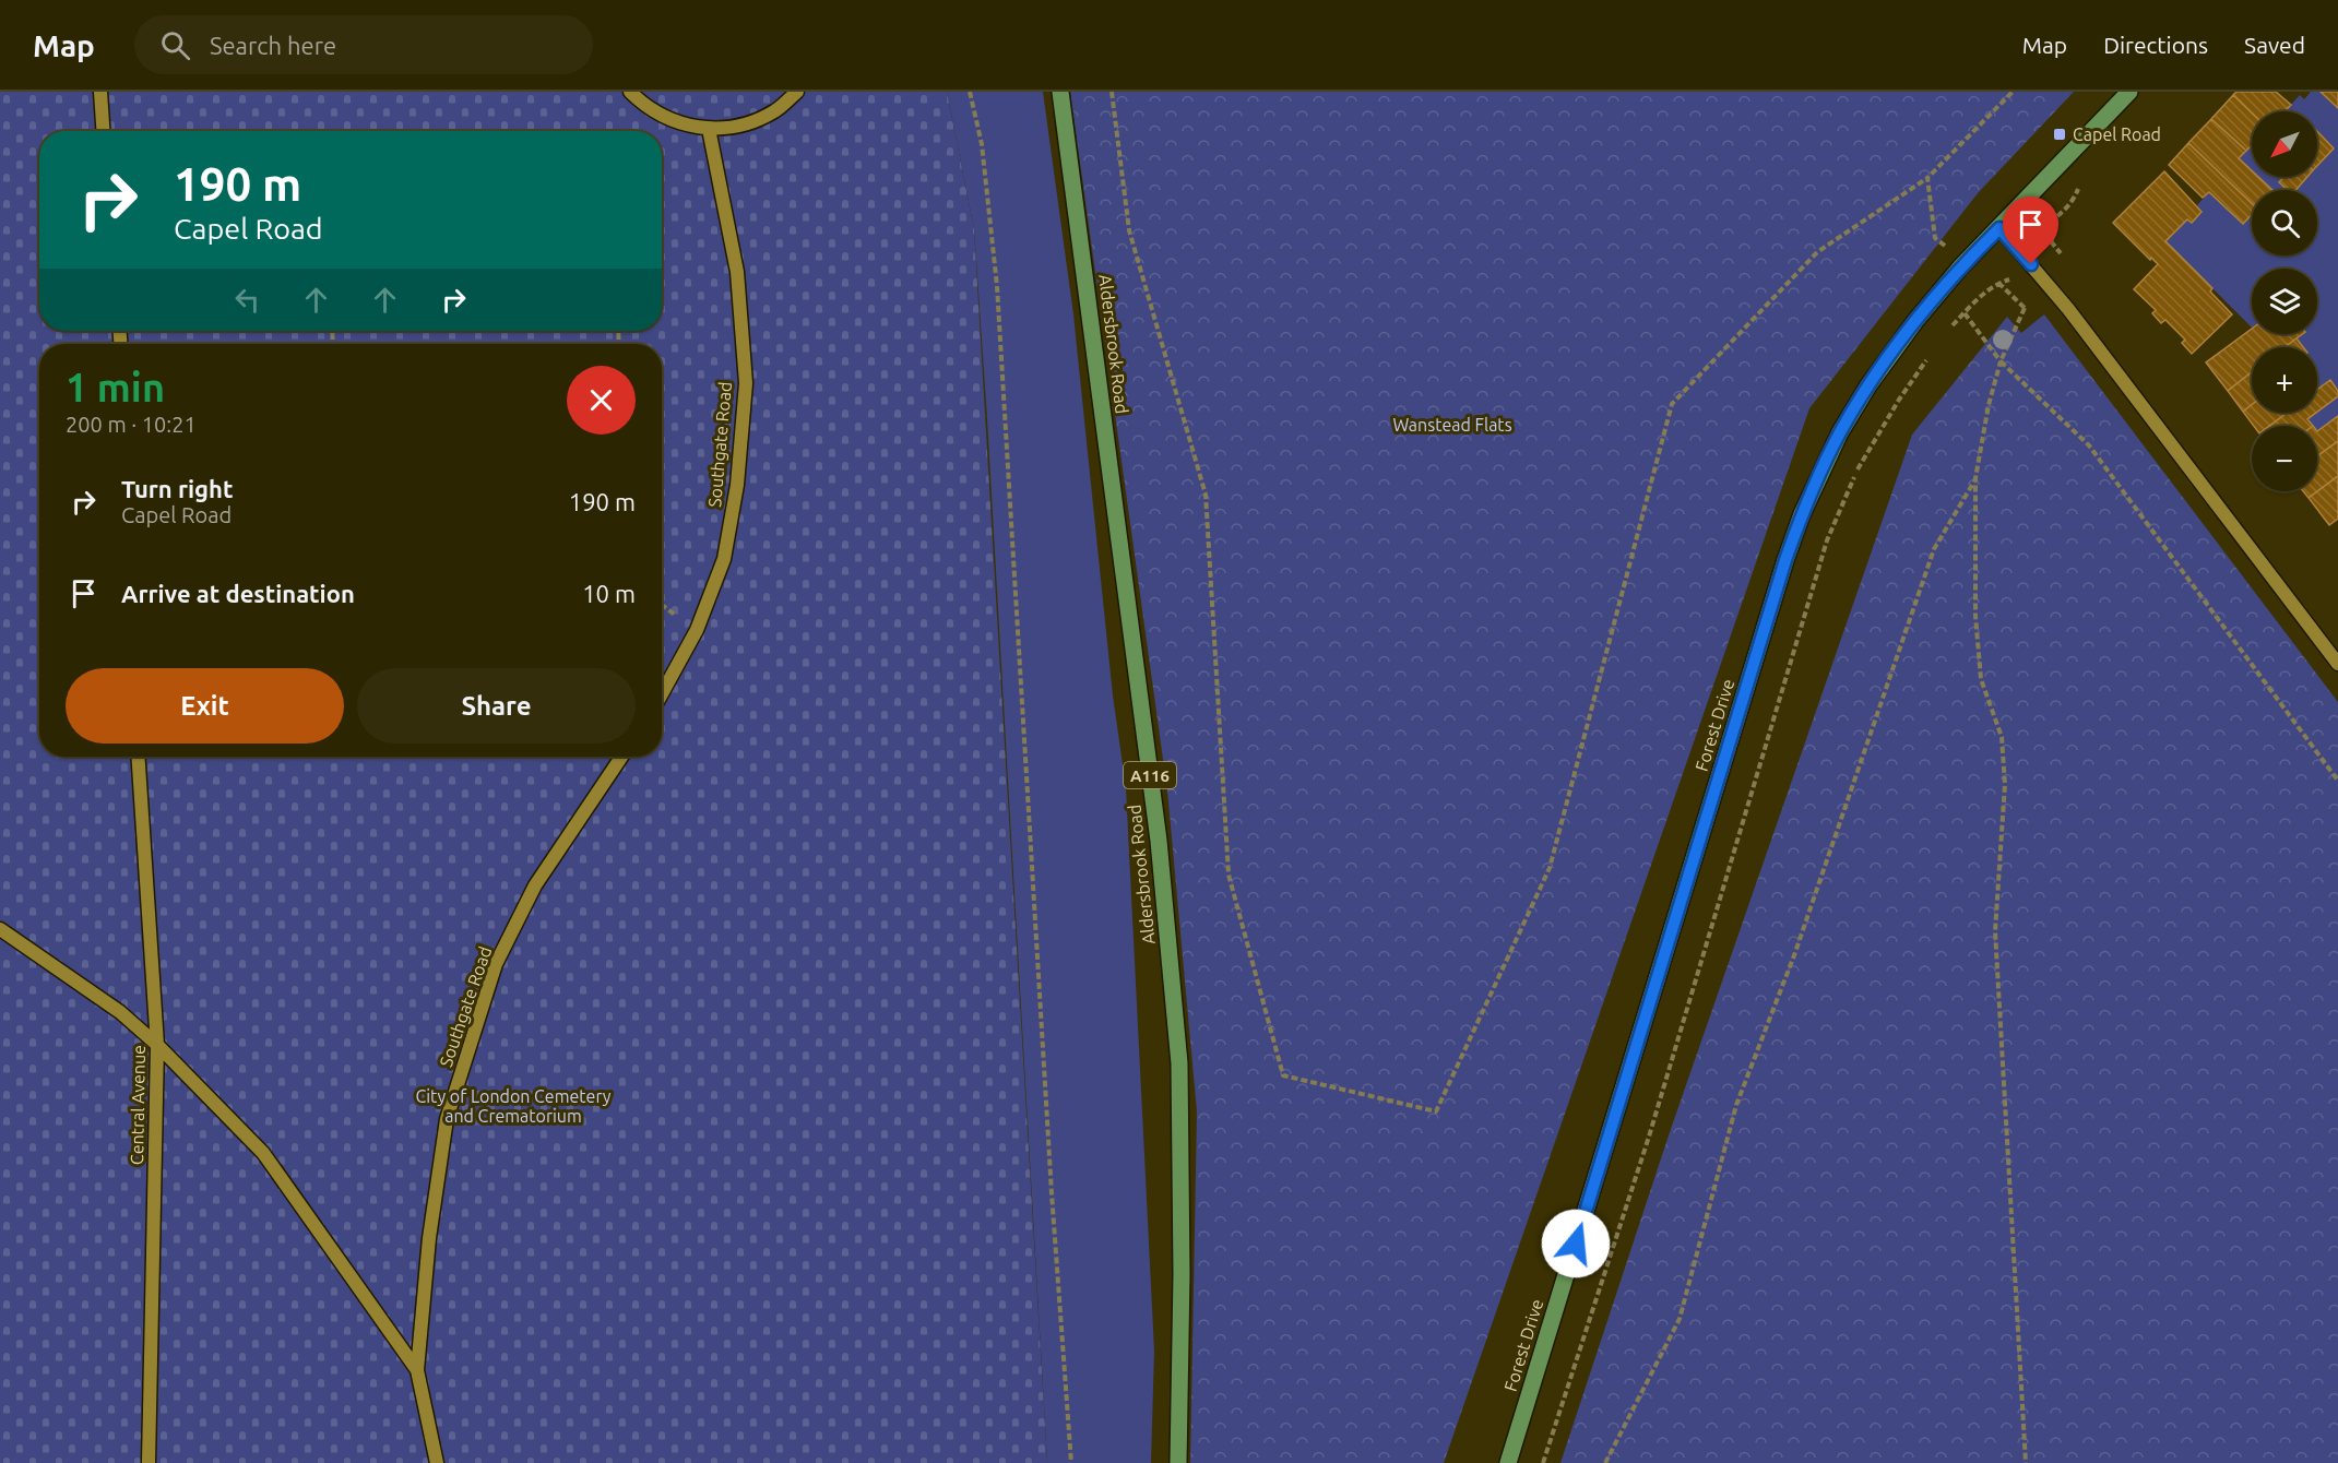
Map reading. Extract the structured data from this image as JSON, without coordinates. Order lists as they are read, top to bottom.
{
  "streets": {
    "main road": ["Aldersbrook Road", "Forest Drive", "A116"],
    "street": ["Southgate Road", "Central Avenue"]
  },
  "parks": ["Wanstead Flats", "City of London Cemetery and Crematorium"],
  "places": {
    "transit": ["Capel Road"]
  },
  "north": "bottom left",
  "page": {
    "header": "Map",
    "search": "Search here",
    "nav": ["Map", "Directions", "Saved"],
    "map_buttons": ["+", "−"],
    "turn": ["190 m", "Capel Road"],
    "heading": ["1 min", "200 m · 10:21"],
    "list": [
      {
        "name": "Turn right",
        "note": "Capel Road",
        "value": "190 m"
      },
      {
        "name": "Arrive at destination",
        "value": "10 m"
      }
    ],
    "buttons": ["Exit", "Share"]
  }
}
